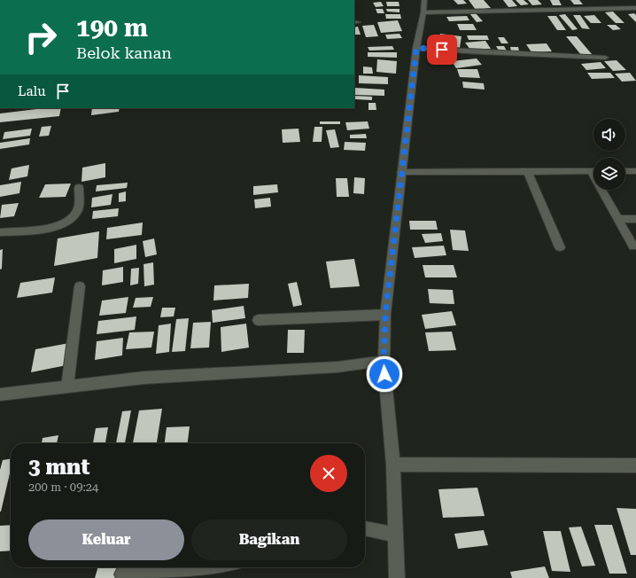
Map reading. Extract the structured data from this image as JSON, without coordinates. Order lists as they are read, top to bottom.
{
  "page": {
    "turn": ["190 m", "Belok kanan"],
    "then": "Lalu",
    "heading": ["3 mnt", "200 m · 09:24"],
    "buttons": ["Keluar", "Bagikan"]
  }
}
